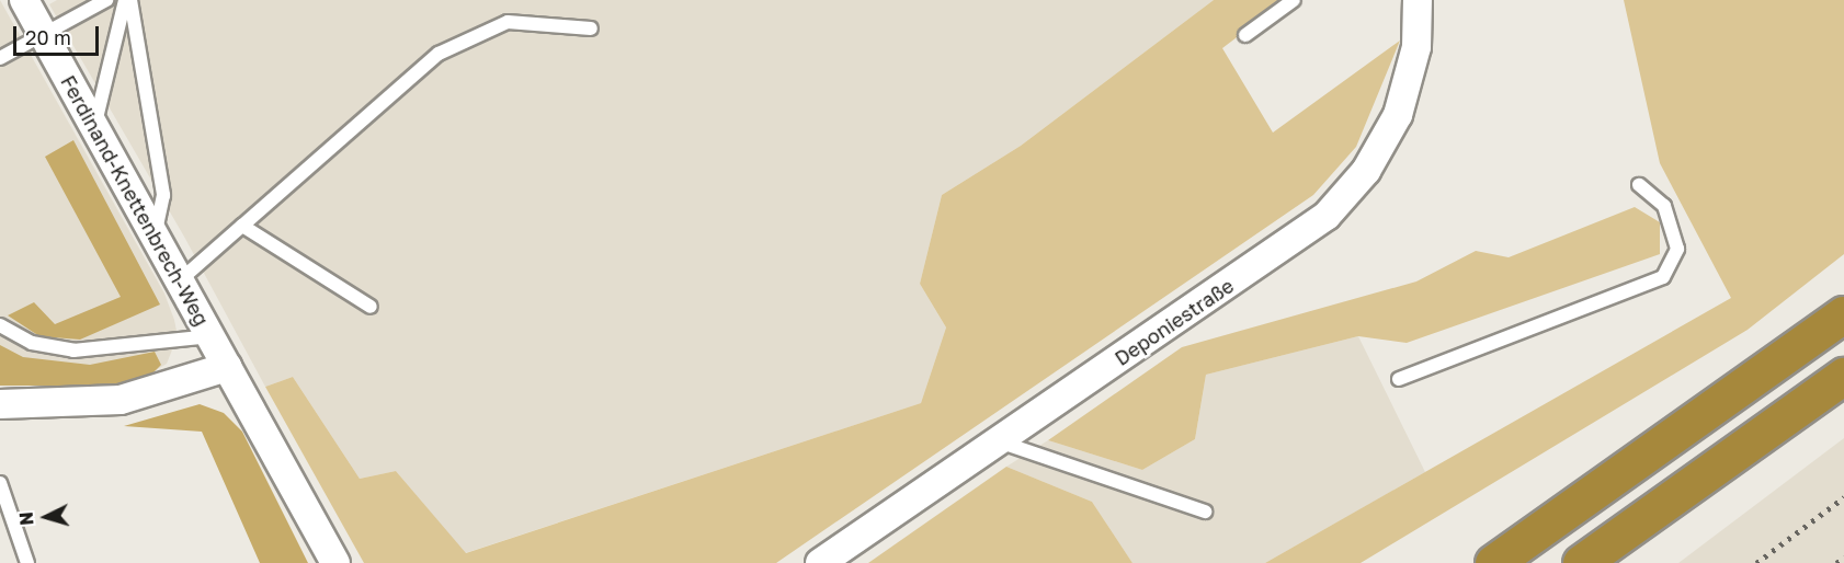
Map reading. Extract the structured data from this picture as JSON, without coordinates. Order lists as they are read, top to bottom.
{
  "streets": {
    "street": ["Ferdinand-Knettenbrech-Weg", "Deponiestraße"]
  },
  "scale_bar": "20 m",
  "north": "left"
}
